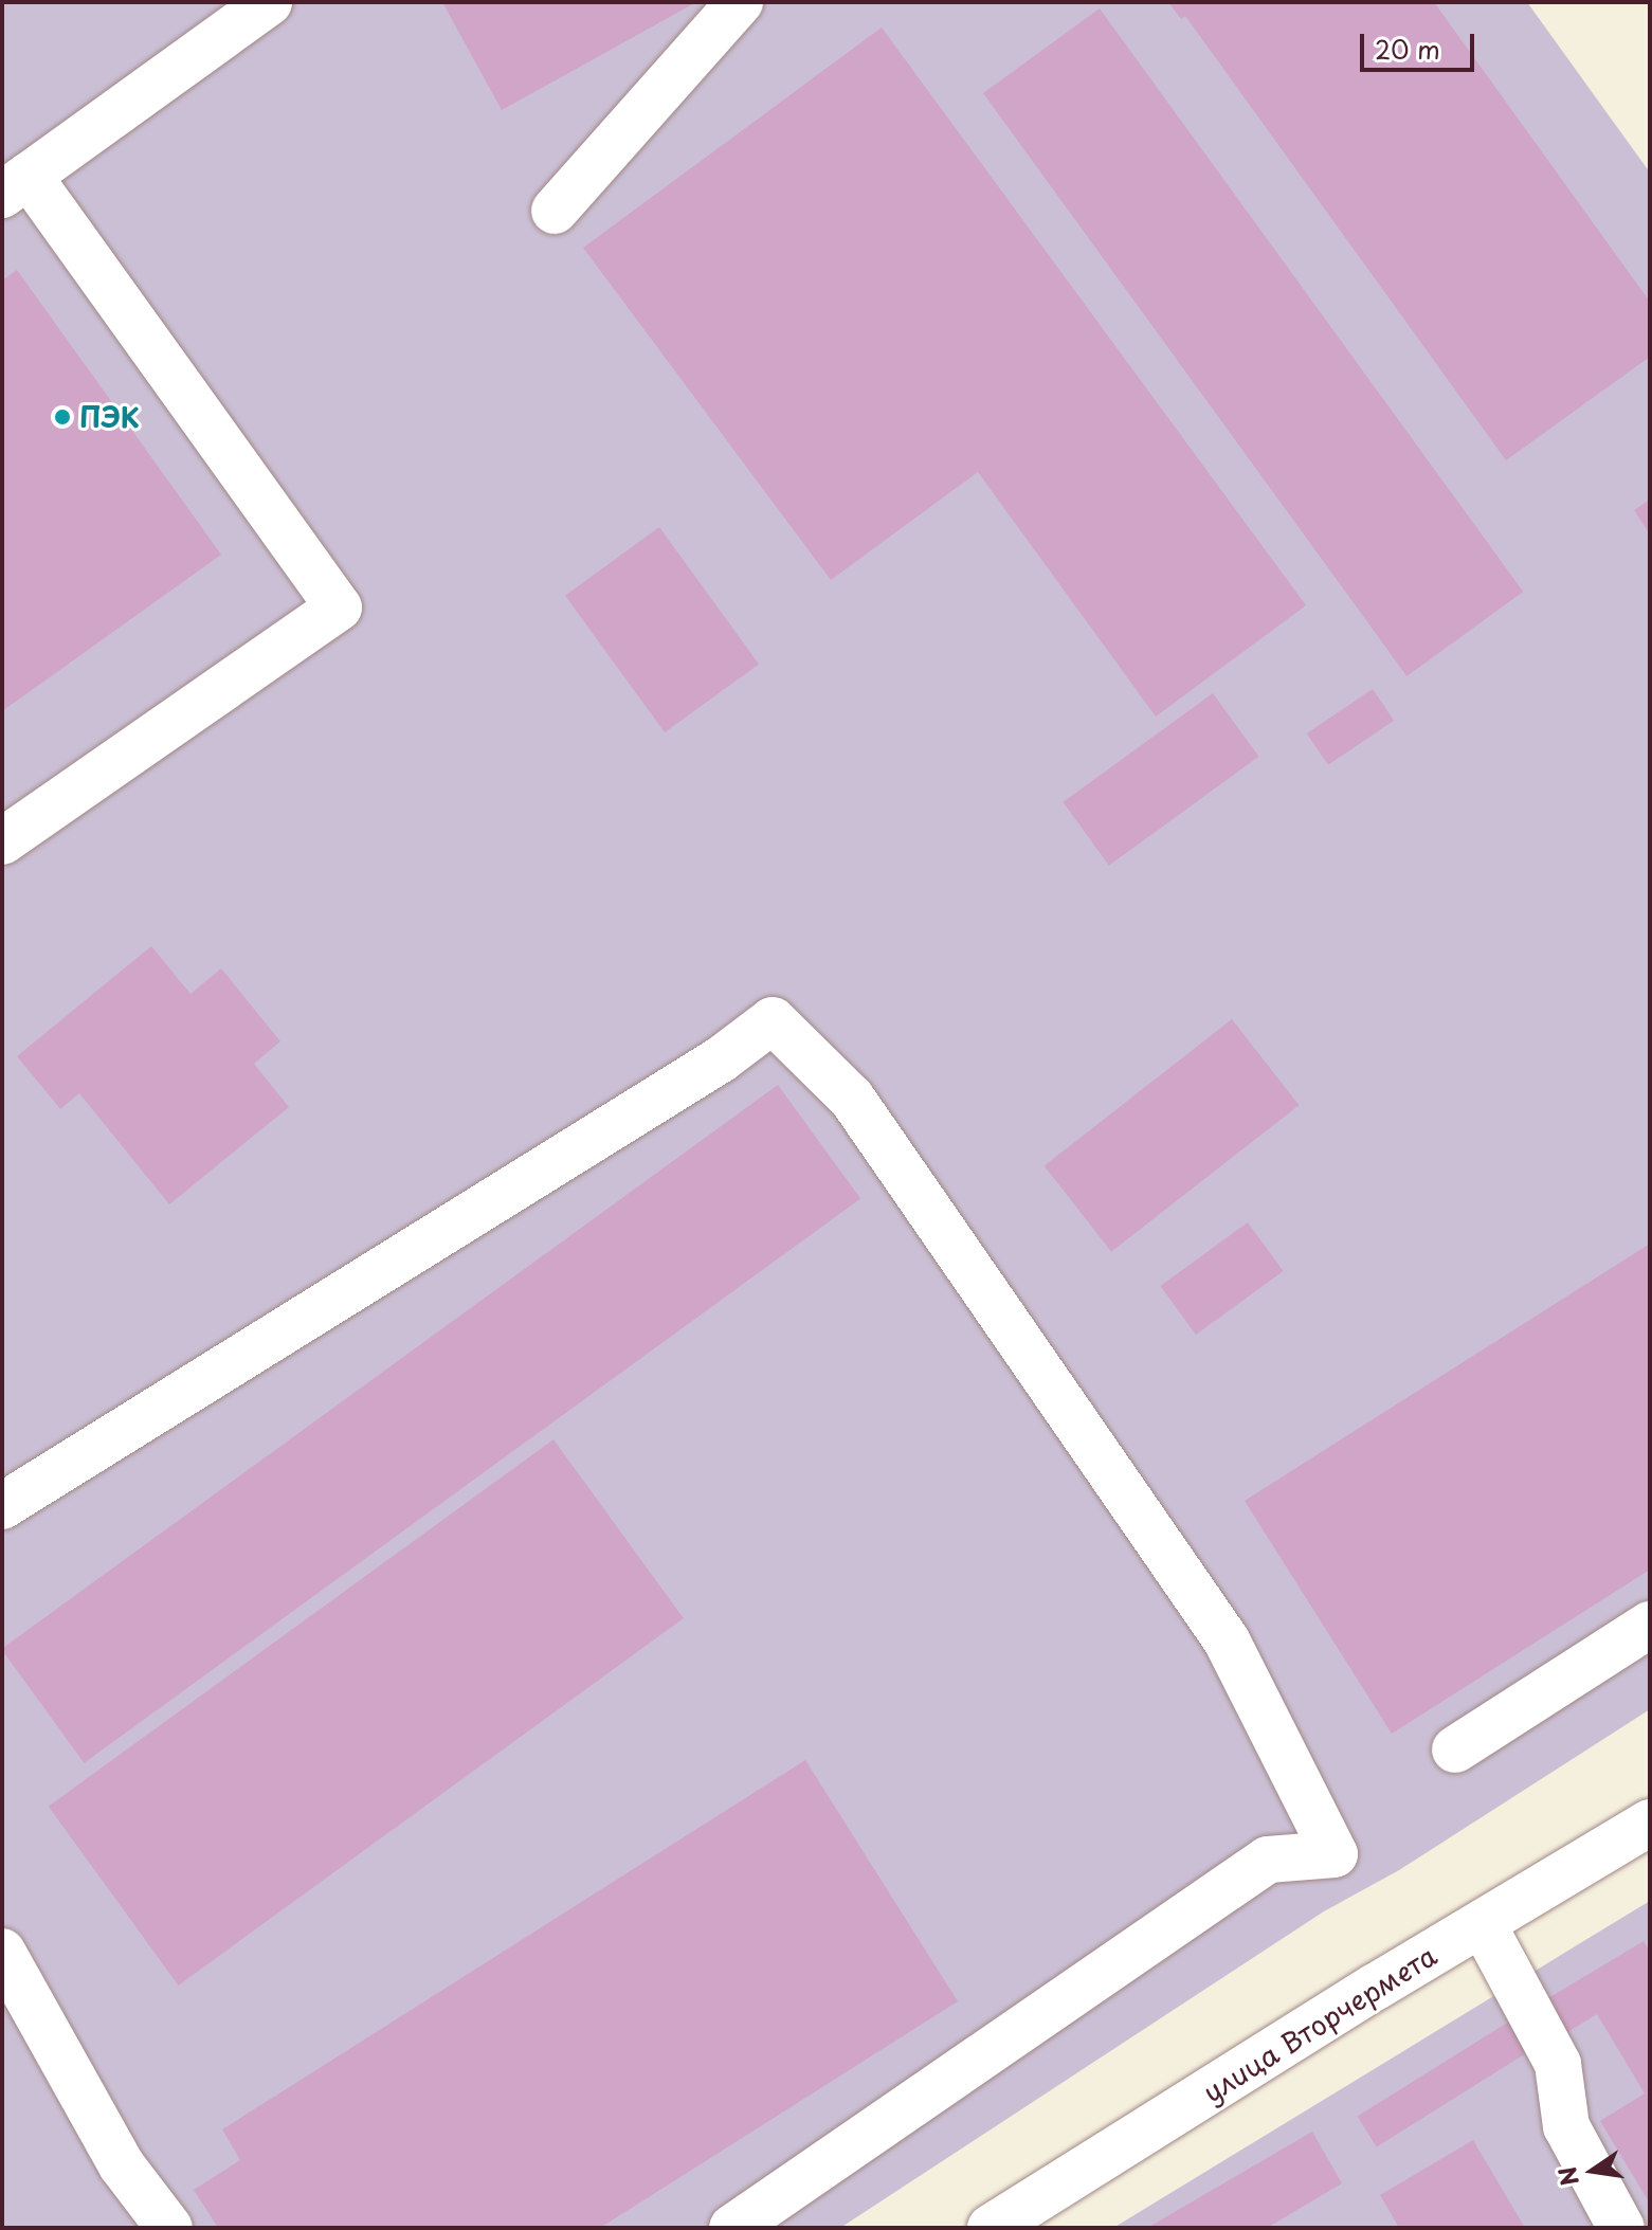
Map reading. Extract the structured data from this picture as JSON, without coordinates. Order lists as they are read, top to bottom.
{
  "streets": {
    "street": ["улица Вторчермета"]
  },
  "places": ["ПЭК"],
  "scale_bar": "20 m",
  "north": "left"
}
